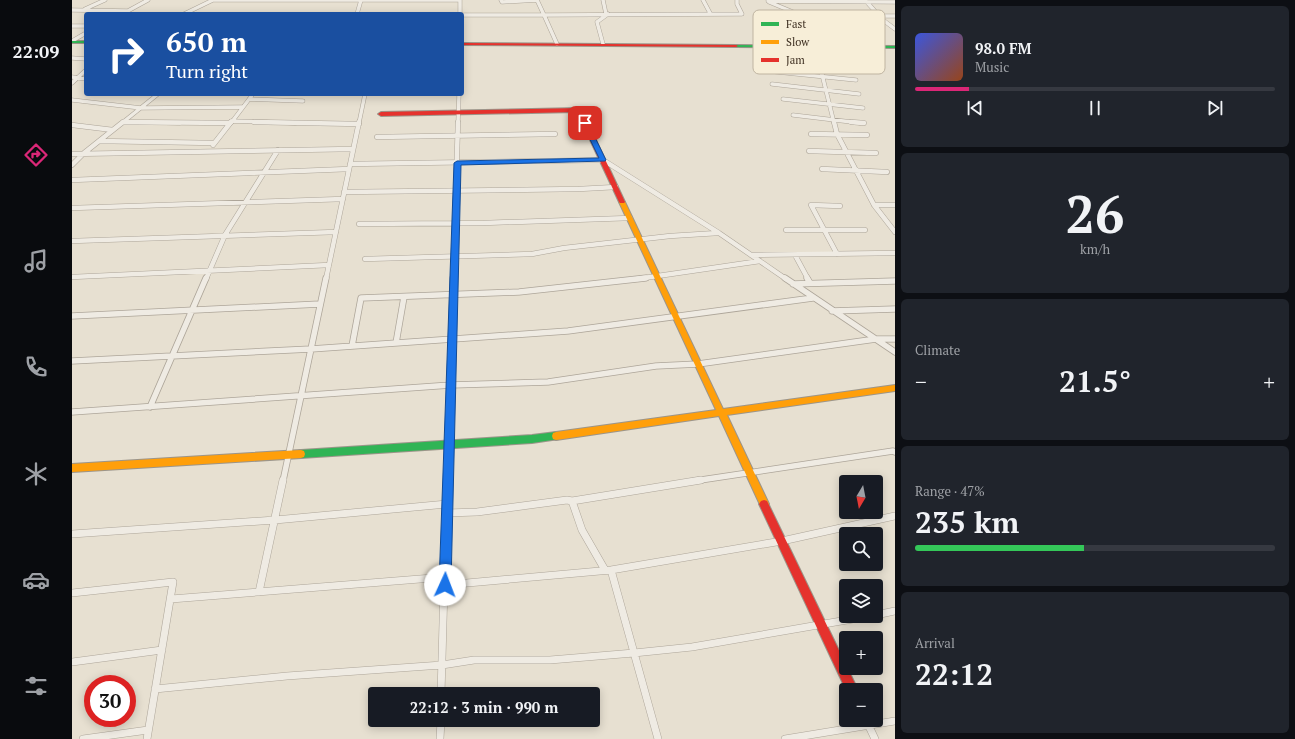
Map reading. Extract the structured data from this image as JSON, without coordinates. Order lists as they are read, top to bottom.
{
  "legend": ["Fast", "Slow", "Jam"],
  "north": "bottom",
  "page": {
    "tabs": "22:09",
    "turn": ["650 m", "Turn right"],
    "song": ["98.0 FM", "Music"],
    "tile": [
      ["26", "km/h"],
      "Climate",
      ["Range · 47%", "235 km"],
      ["Arrival", "22:12"]
    ],
    "heat": ["−", "21.5°", "+"],
    "map_buttons": ["+", "−"],
    "limit": "30",
    "trip": "22:12 · 3 min · 990 m"
  }
}
